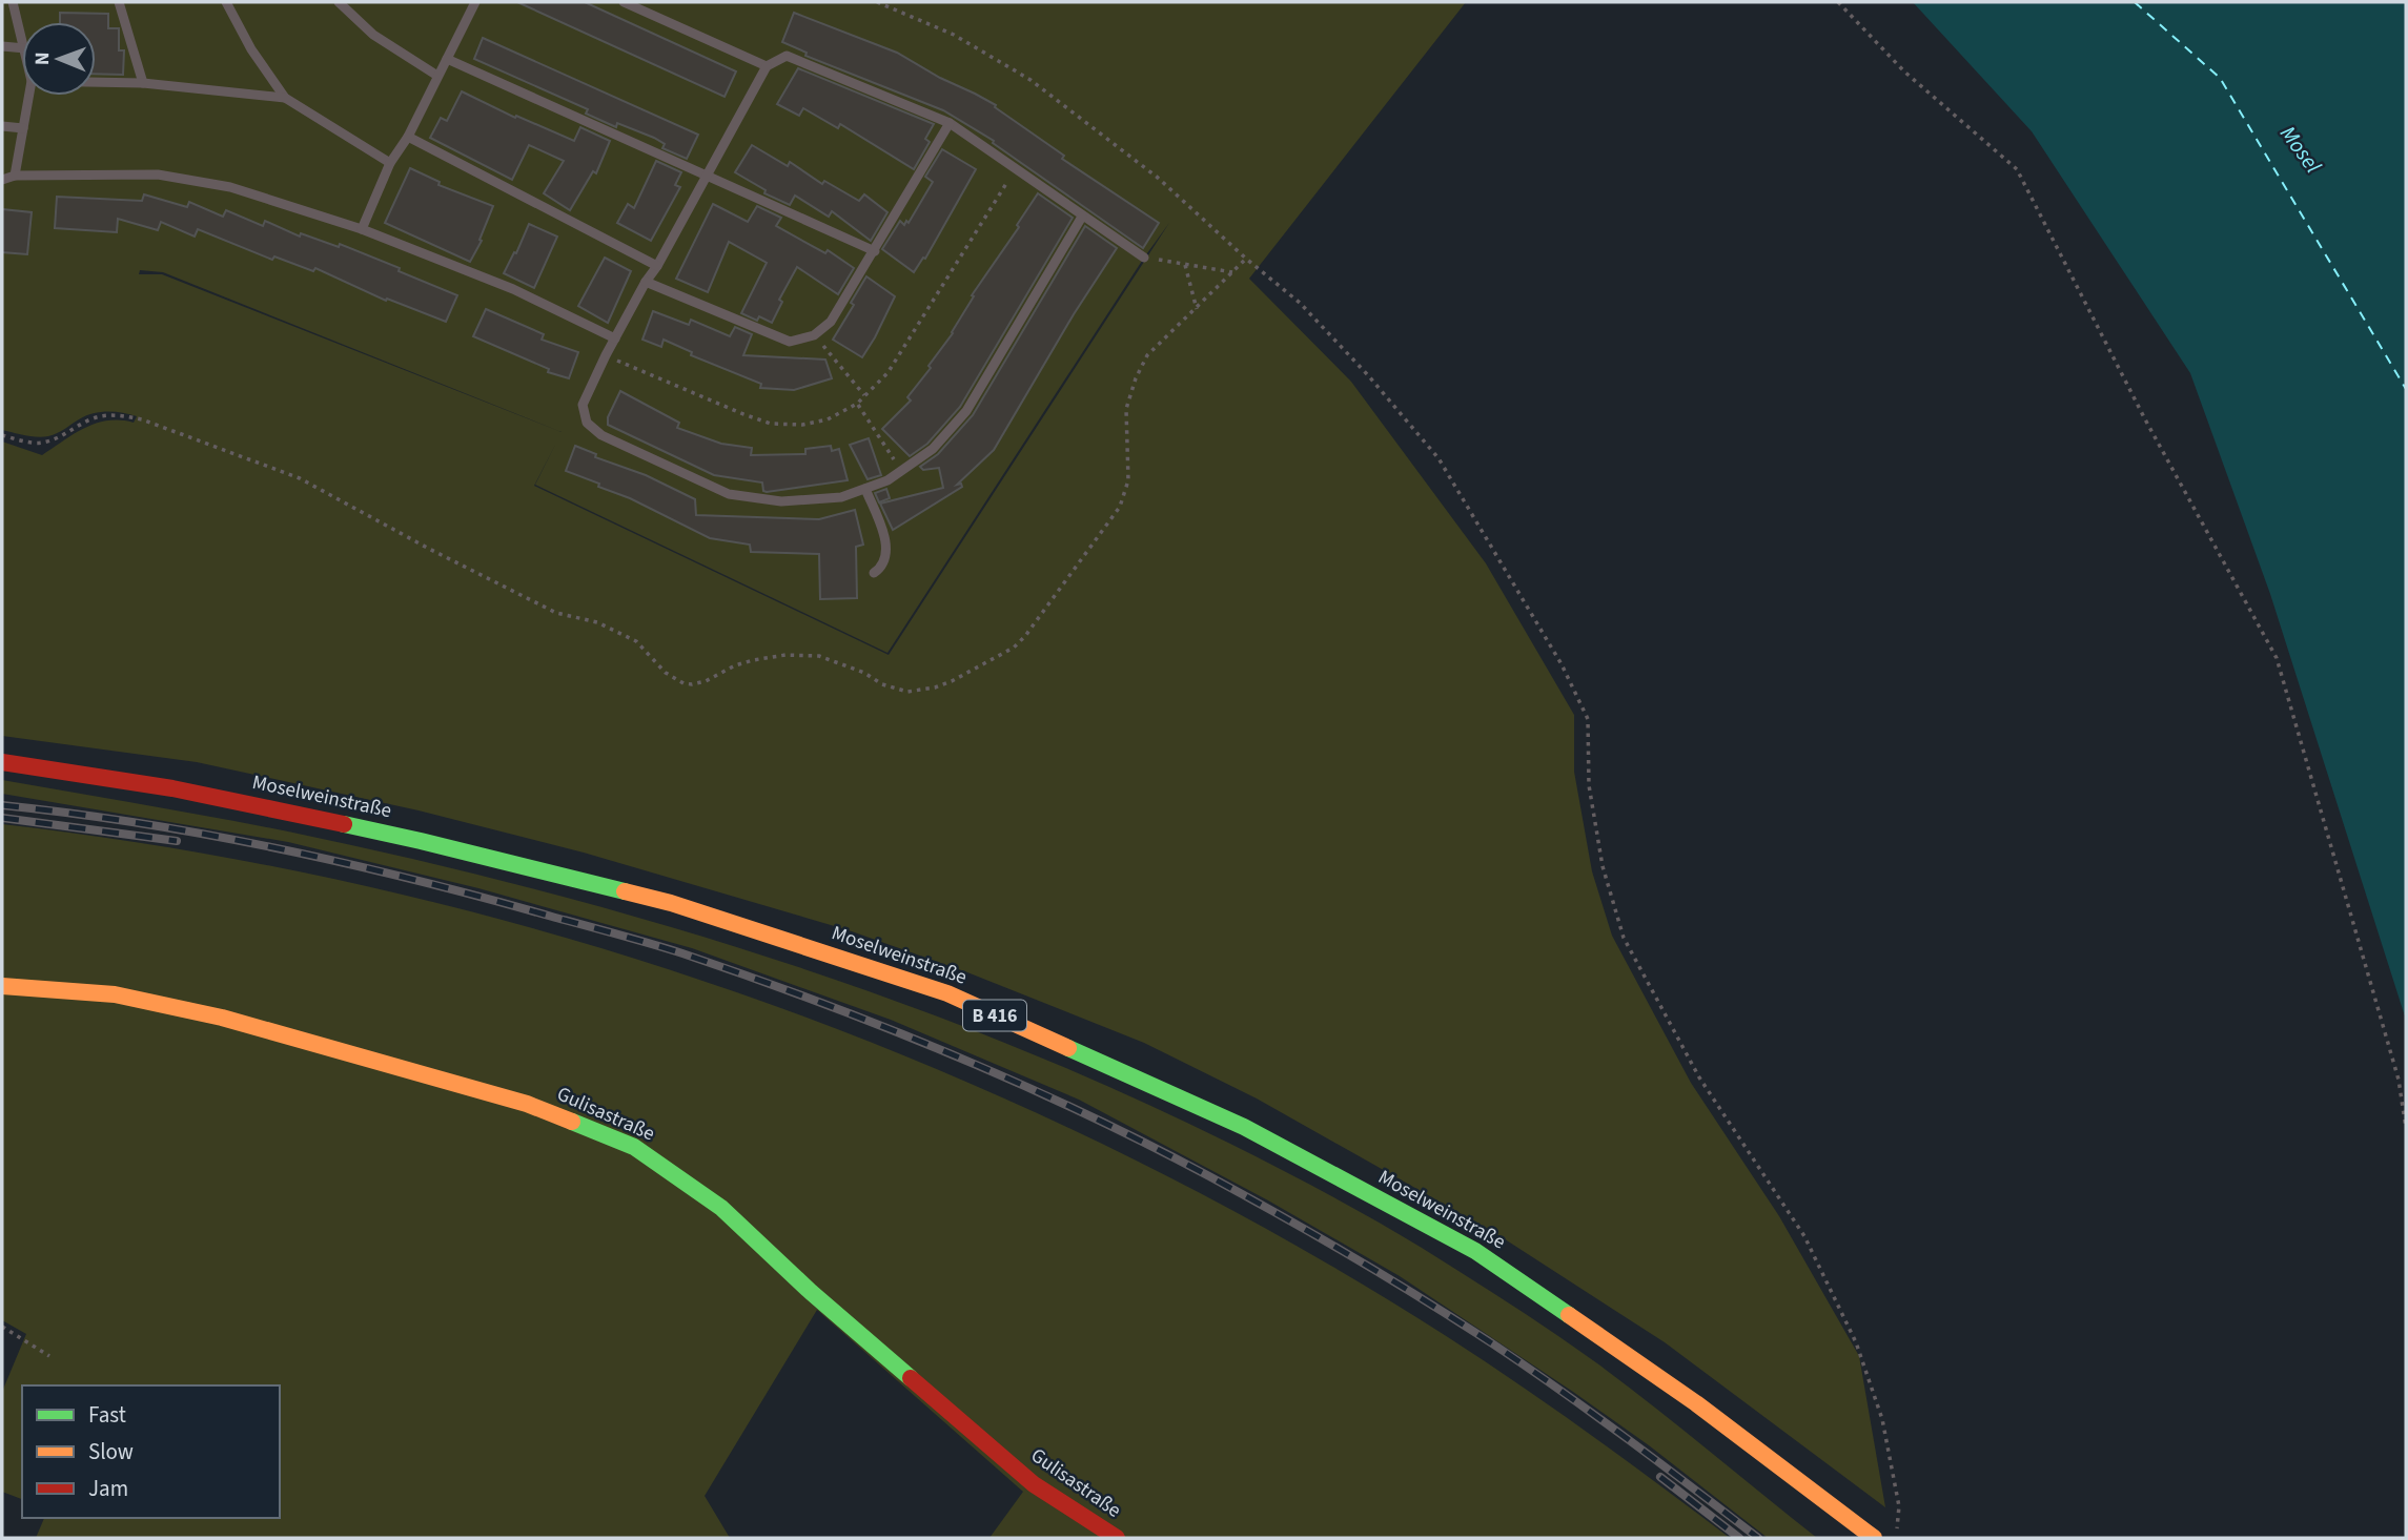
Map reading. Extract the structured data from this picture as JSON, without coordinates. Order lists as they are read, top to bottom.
{
  "streets": {
    "main road": ["Moselweinstraße", "B 416", "Gulisastraße"]
  },
  "water": ["Mosel"],
  "legend": ["Fast", "Slow", "Jam"],
  "north": "left"
}
